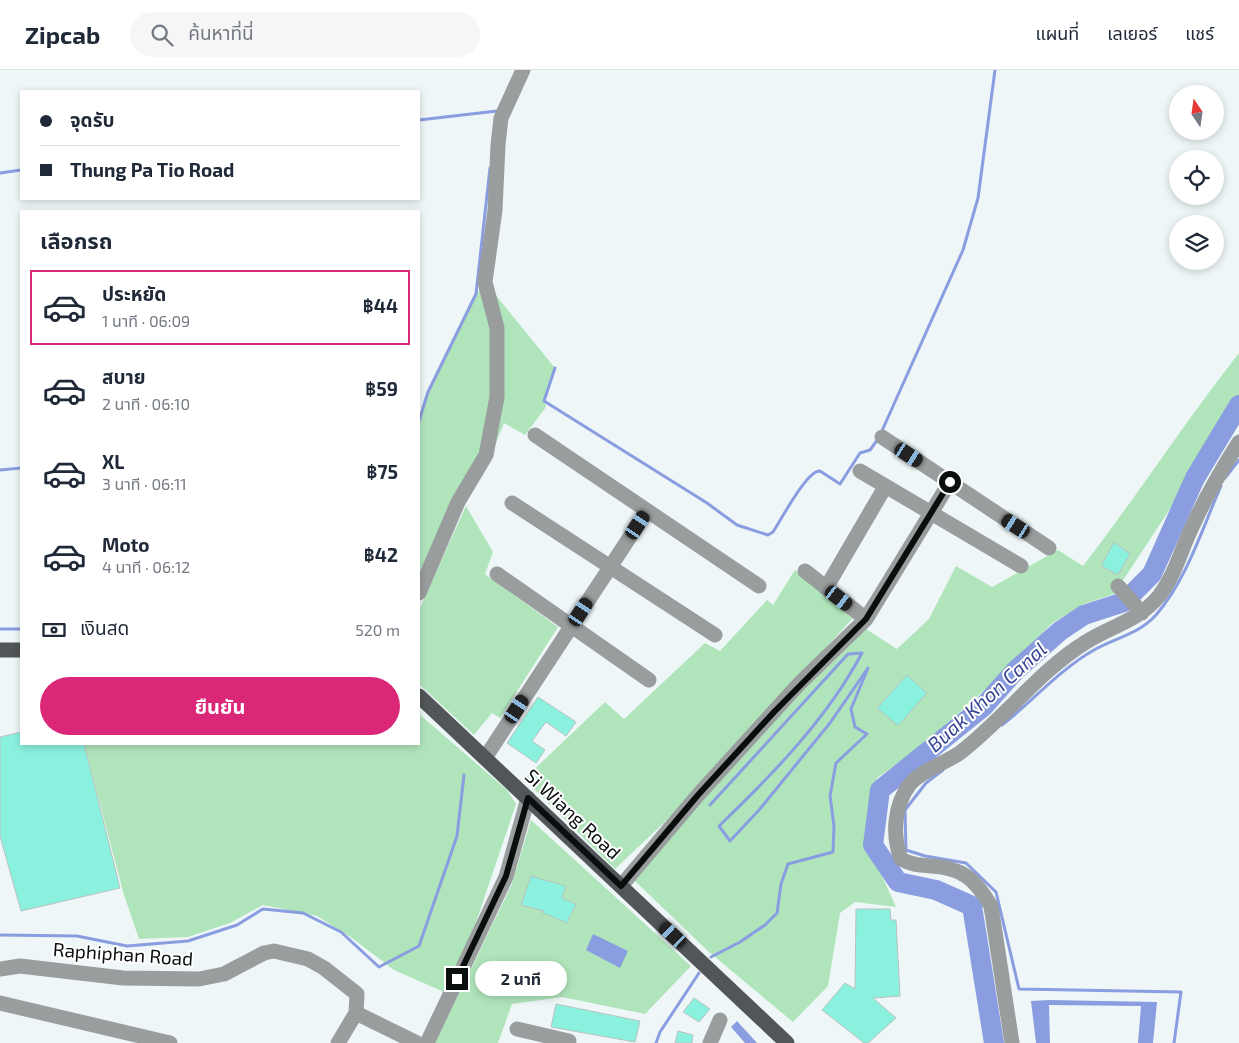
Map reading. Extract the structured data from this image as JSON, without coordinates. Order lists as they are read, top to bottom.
{
  "streets": {
    "main road": ["Si Wiang Road"],
    "street": ["Raphiphan Road"]
  },
  "water": ["Buak Khon Canal"],
  "north": "top",
  "page": {
    "header": "Zipcab",
    "search": "ค้นหาที่นี่",
    "nav": ["แผนที่", "เลเยอร์", "แชร์"],
    "banner": ["จุดรับ", "Thung Pa Tio Road"],
    "heading": "เลือกรถ",
    "list": [
      {
        "name": "ประหยัด",
        "note": "1 นาที · 06:09",
        "value": "฿44"
      },
      {
        "name": "สบาย",
        "note": "2 นาที · 06:10",
        "value": "฿59"
      },
      {
        "name": "XL",
        "note": "3 นาที · 06:11",
        "value": "฿75"
      },
      {
        "name": "Moto",
        "note": "4 นาที · 06:12",
        "value": "฿42"
      }
    ],
    "pay": ["เงินสด", "520 m"],
    "buttons": "ยืนยัน",
    "bubble": "2 นาที"
  }
}
